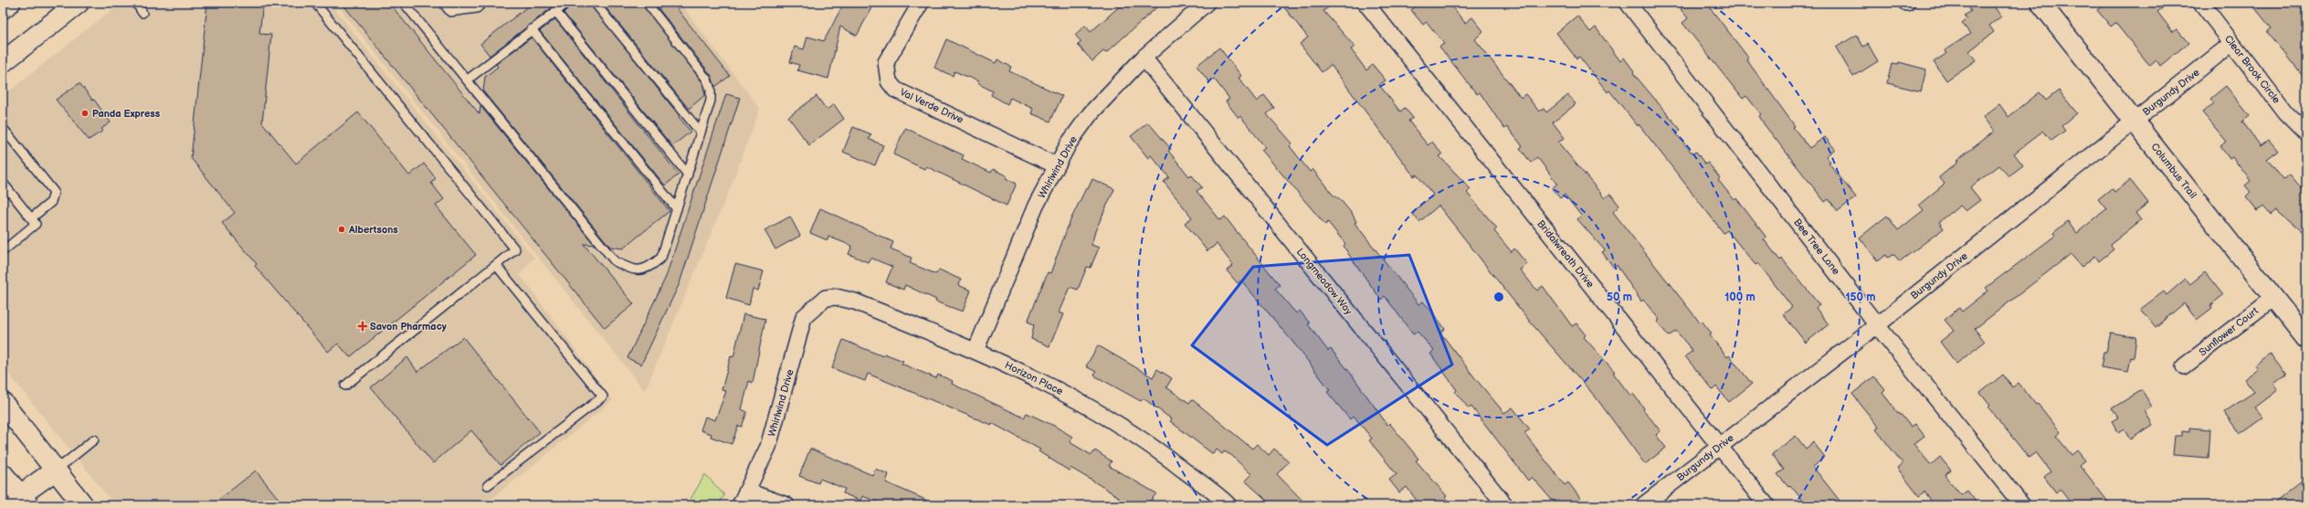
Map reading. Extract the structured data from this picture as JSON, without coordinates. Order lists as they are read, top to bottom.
{
  "streets": {
    "street": [
      "Clear Brook Circle",
      "Burgundy Drive",
      "Val Verde Drive",
      "Whirlwind Drive",
      "Columbus Trail",
      "Bee Tree Lane",
      "Bridalwreath Drive",
      "Longmeadow Way",
      "Sunflower Court",
      "Horizon Place"
    ]
  },
  "crossings": [
    ["Clear Brook Circle", "Burgundy Drive"],
    ["Burgundy Drive", "Columbus Trail"],
    ["Burgundy Drive", "Bee Tree Lane"],
    ["Burgundy Drive", "Bridalwreath Drive"],
    ["Val Verde Drive", "Whirlwind Drive"],
    ["Whirlwind Drive", "Longmeadow Way"],
    ["Whirlwind Drive", "Horizon Place"],
    ["Columbus Trail", "Sunflower Court"]
  ],
  "places": {
    "other": ["Panda Express", "Albertsons"],
    "health": ["Savon Pharmacy"]
  },
  "rings": ["50 m", "100 m", "150 m"]
}
